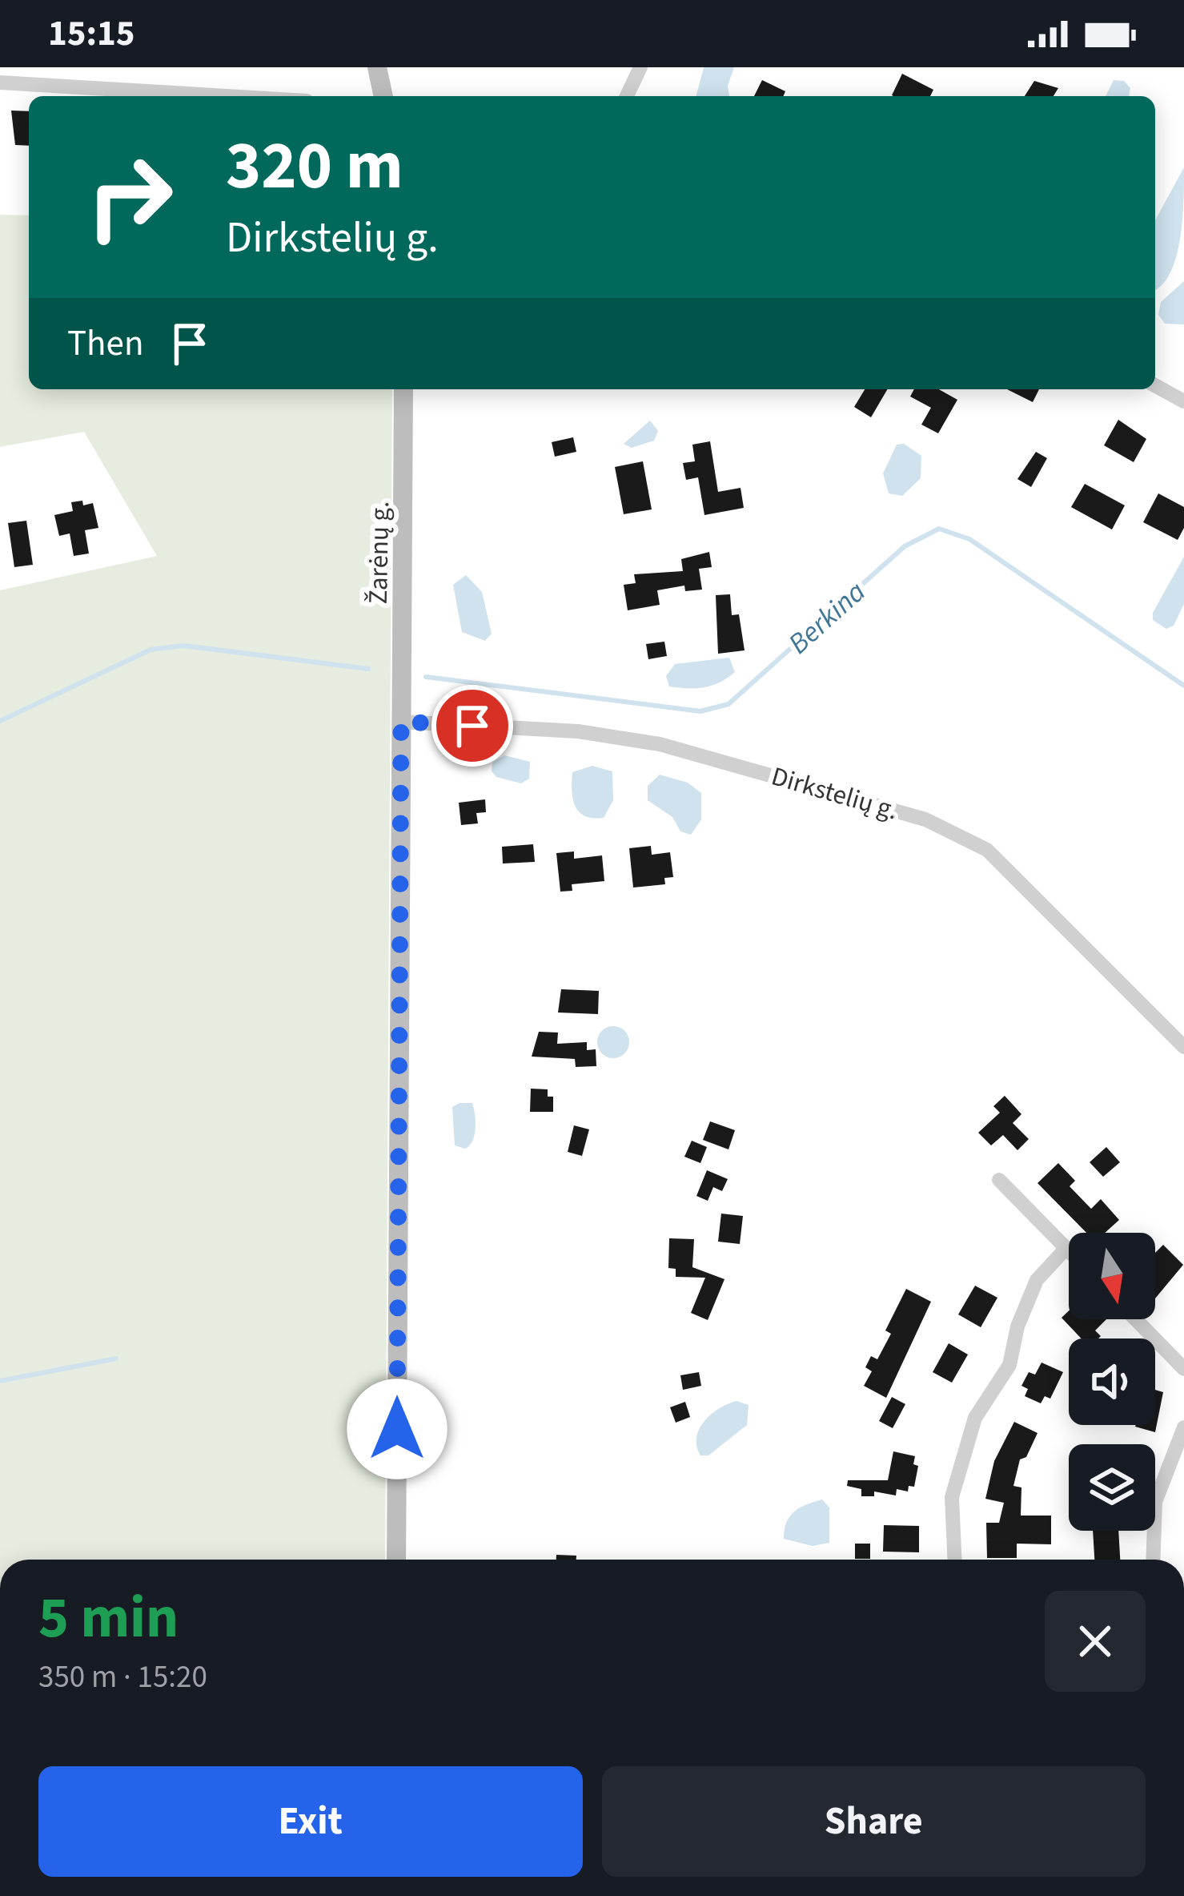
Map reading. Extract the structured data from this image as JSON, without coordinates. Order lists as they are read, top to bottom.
{
  "streets": {
    "main road": ["Žarėnų g."],
    "street": ["Dirkstelių g."]
  },
  "crossings": [
    ["Žarėnų g.", "Dirkstelių g."]
  ],
  "water": ["Berkina"],
  "north": "bottom",
  "page": {
    "status": "15:15",
    "turn": ["320 m", "Dirkstelių g."],
    "then": "Then",
    "heading": ["5 min", "350 m · 15:20"],
    "buttons": ["Exit", "Share"]
  }
}
